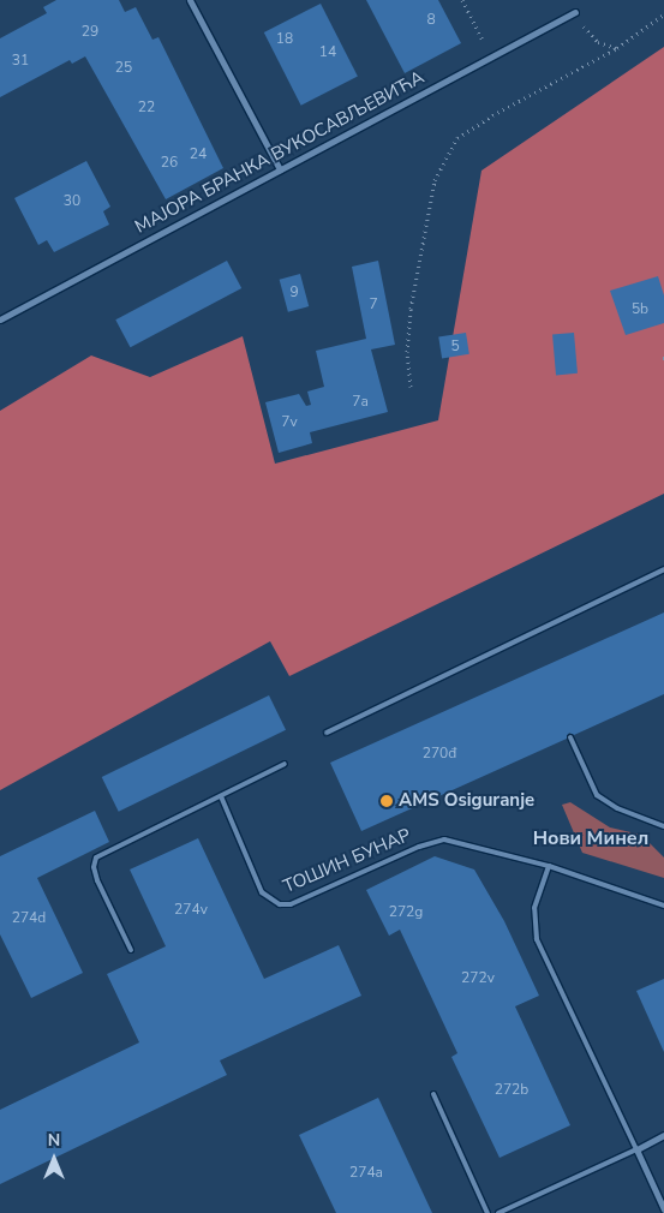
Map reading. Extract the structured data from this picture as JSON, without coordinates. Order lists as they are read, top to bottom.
{
  "streets": {
    "street": ["МАЈОРА БРАНКА ВУКОСАВЉЕВИЋА"],
    "lane": ["ТОШИН БУНАР"]
  },
  "districts": ["Нови Минел"],
  "places": ["AMS Osiguranje"],
  "house_numbers": [
    "8",
    "29",
    "18",
    "14",
    "31",
    "25",
    "22",
    "24",
    "26",
    "30",
    "9",
    "7",
    "5b",
    "5",
    "7a",
    "7v",
    "270đ",
    "274v",
    "272g",
    "274d",
    "272v",
    "272b",
    "274a"
  ],
  "north": "top"
}
